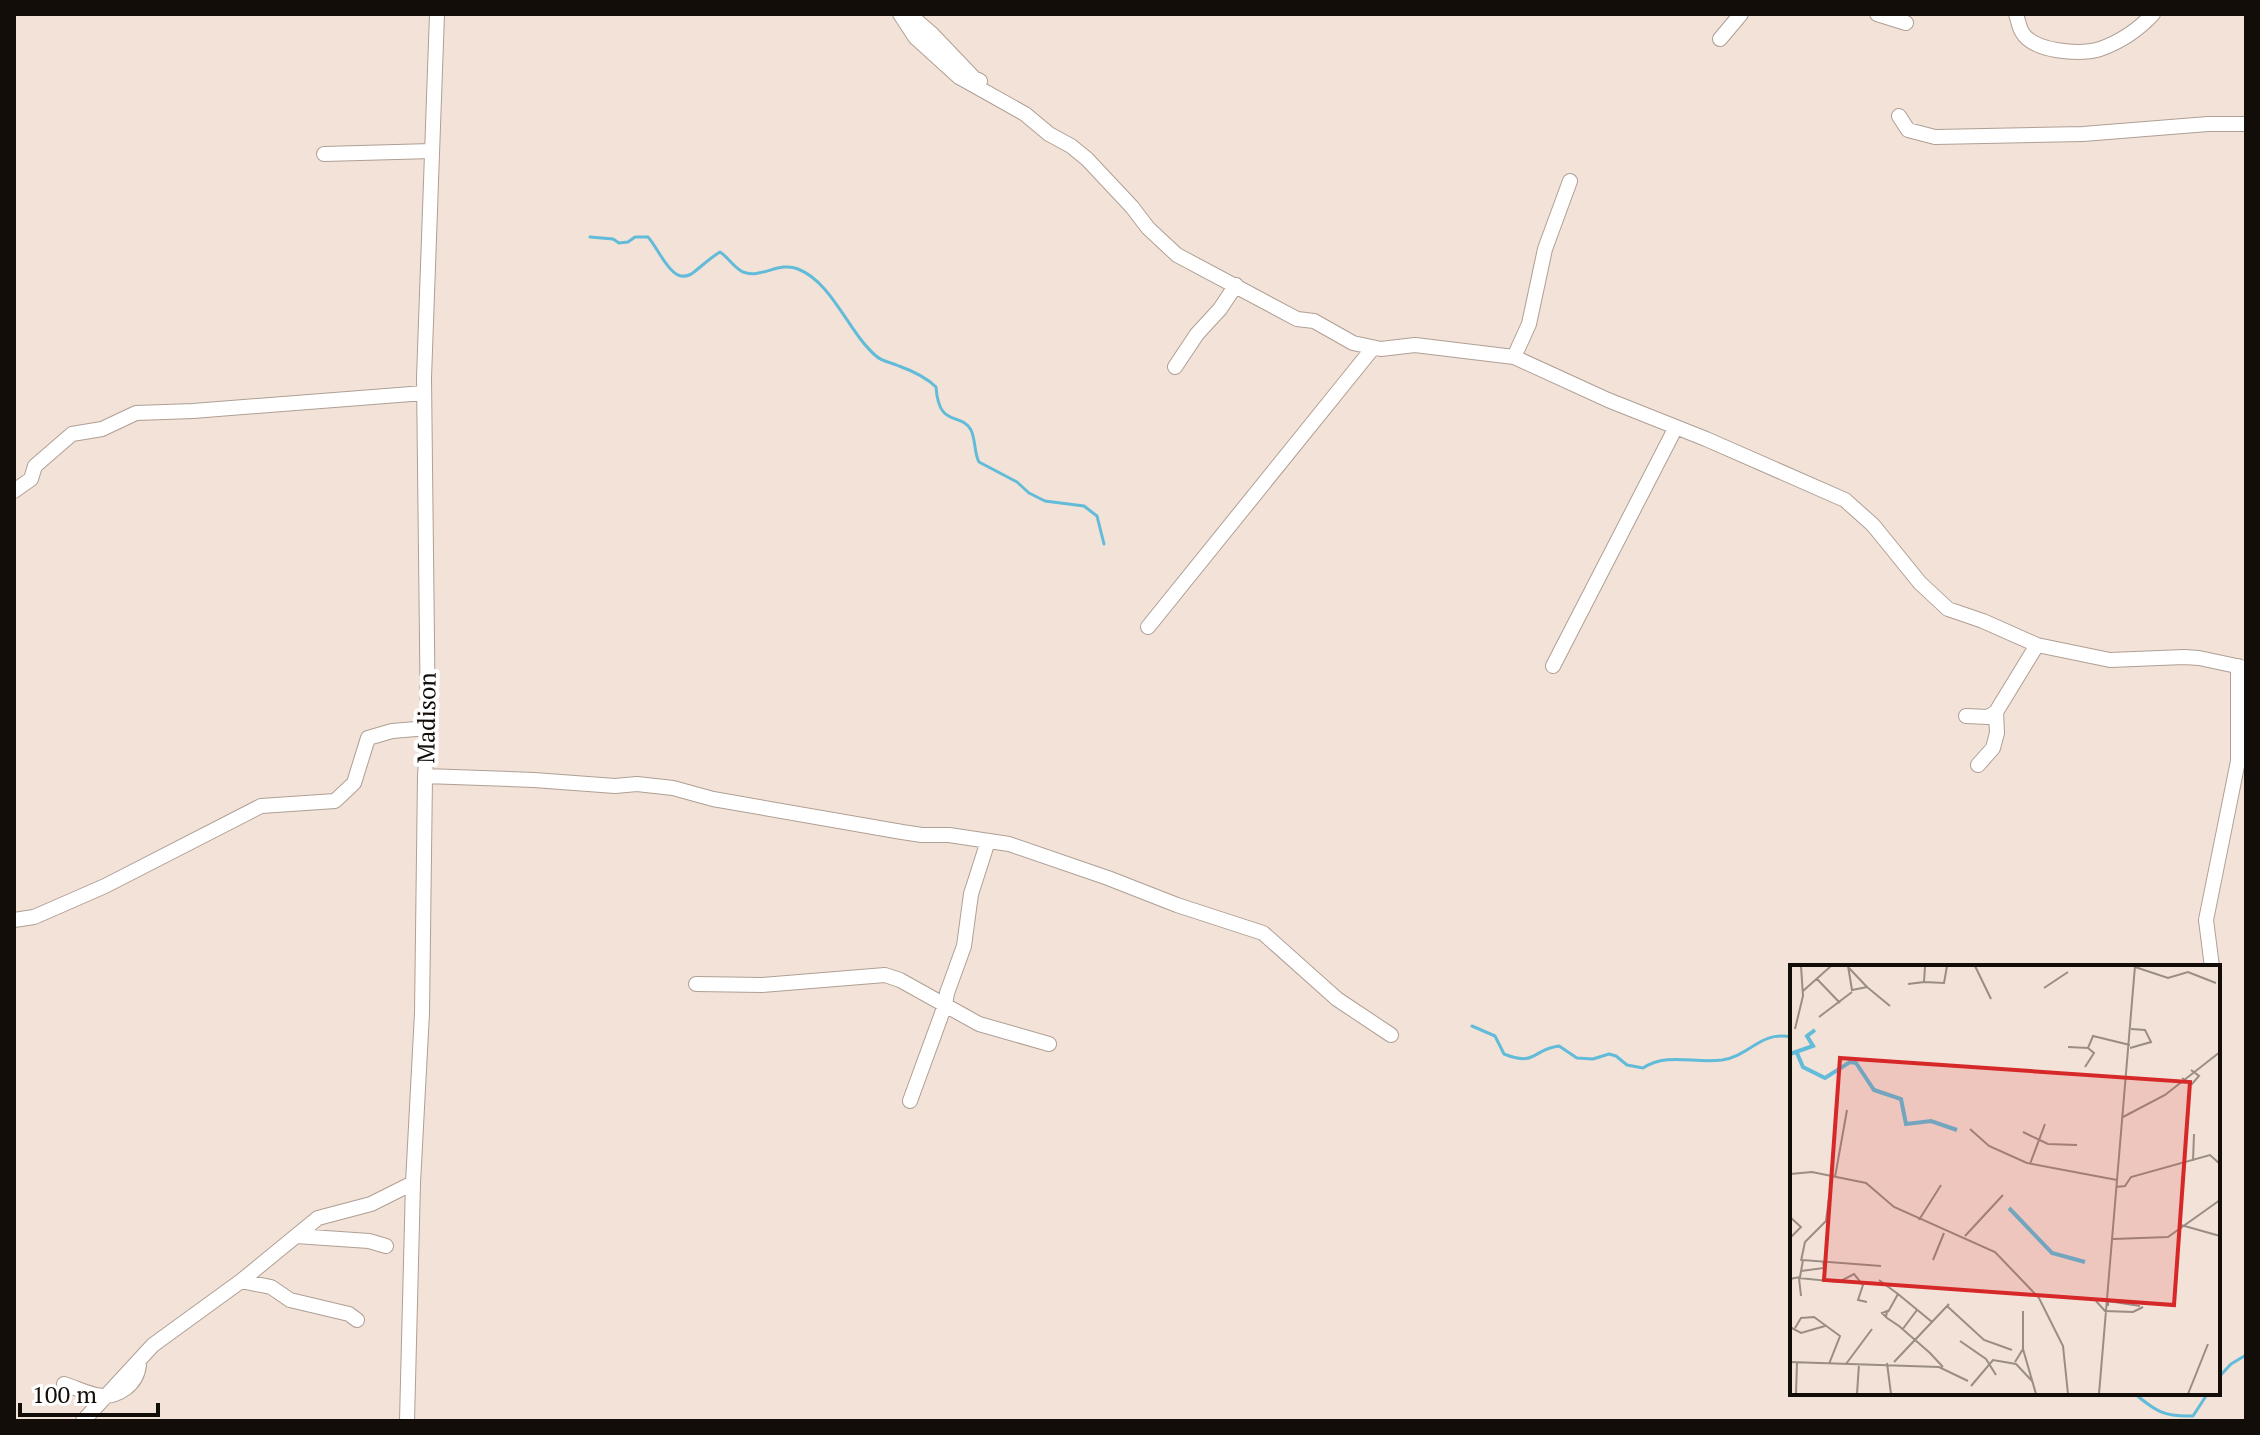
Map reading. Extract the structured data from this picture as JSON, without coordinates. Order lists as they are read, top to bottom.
{
  "streets": {
    "street": ["Madison"]
  },
  "scale_bar": "100 m"
}
